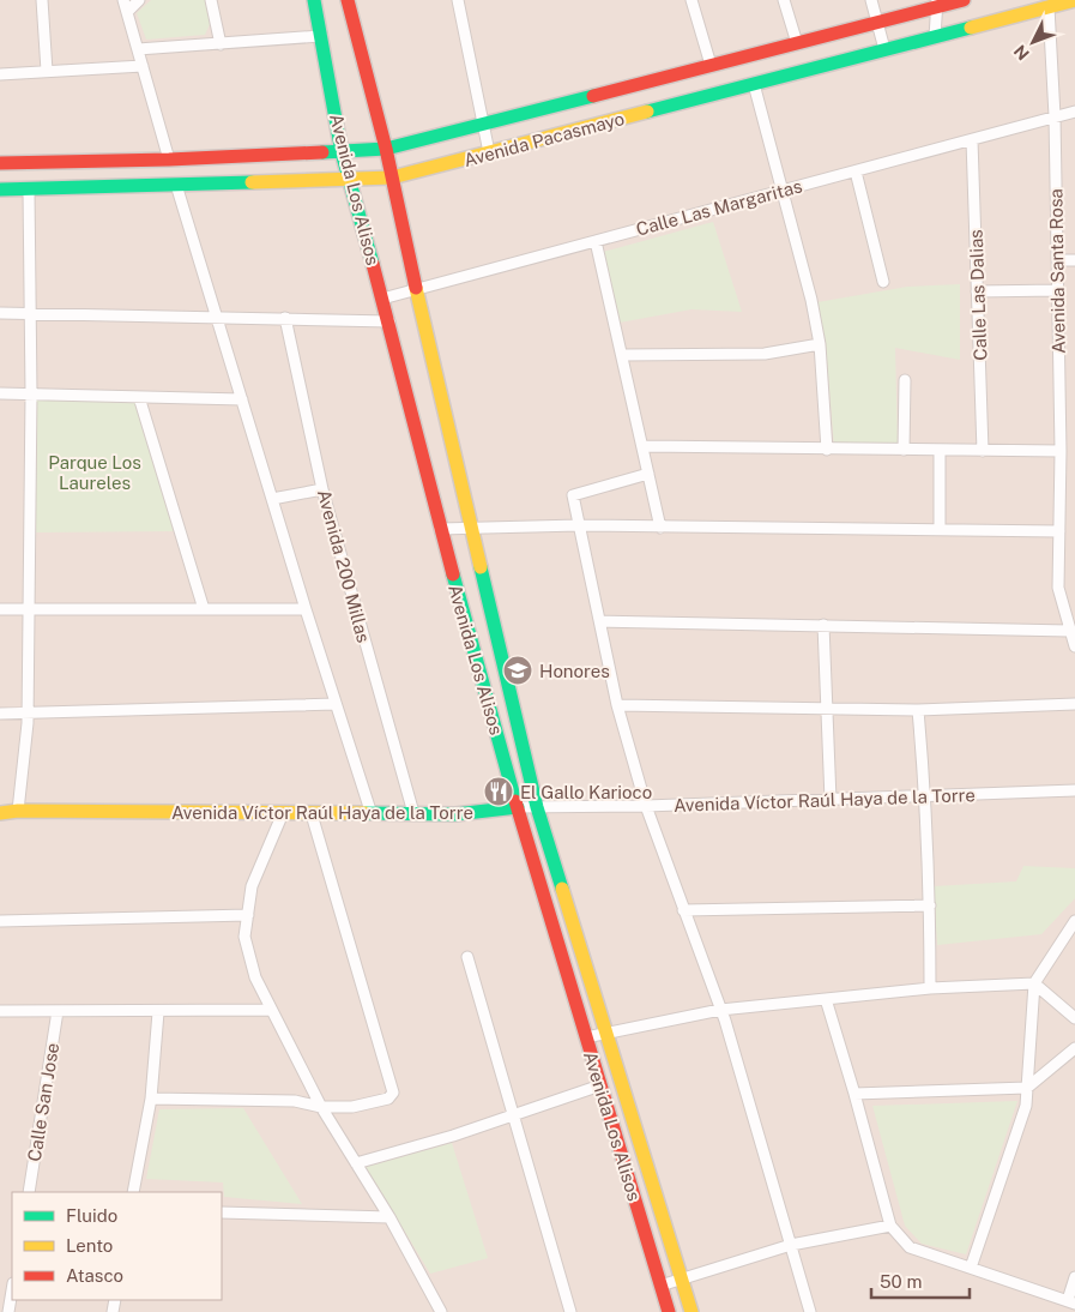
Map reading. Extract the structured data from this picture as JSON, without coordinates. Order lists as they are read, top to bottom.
{
  "streets": {
    "street": [
      "Avenida Pacasmayo",
      "Avenida Los Alisos",
      "Calle Las Margaritas",
      "Avenida Santa Rosa",
      "Calle Las Dalias",
      "Avenida 200 Millas",
      "Avenida Víctor Raúl Haya de la Torre",
      "Calle San Jose"
    ]
  },
  "crossings": [
    ["Avenida Pacasmayo", "Avenida Los Alisos"],
    ["Avenida Pacasmayo", "Avenida Santa Rosa"],
    ["Avenida Los Alisos", "Calle Las Margaritas"],
    ["Avenida Los Alisos", "Avenida Víctor Raúl Haya de la Torre"],
    ["Calle Las Margaritas", "Avenida Santa Rosa"],
    ["Calle Las Margaritas", "Calle Las Dalias"],
    ["Avenida 200 Millas", "Avenida Víctor Raúl Haya de la Torre"]
  ],
  "parks": ["Parque Los Laureles"],
  "places": {
    "school or university": ["Honores"],
    "restaurant": ["El Gallo Karioco"]
  },
  "legend": ["Fluido", "Lento", "Atasco"],
  "scale_bar": "50 m",
  "north": "bottom left"
}
